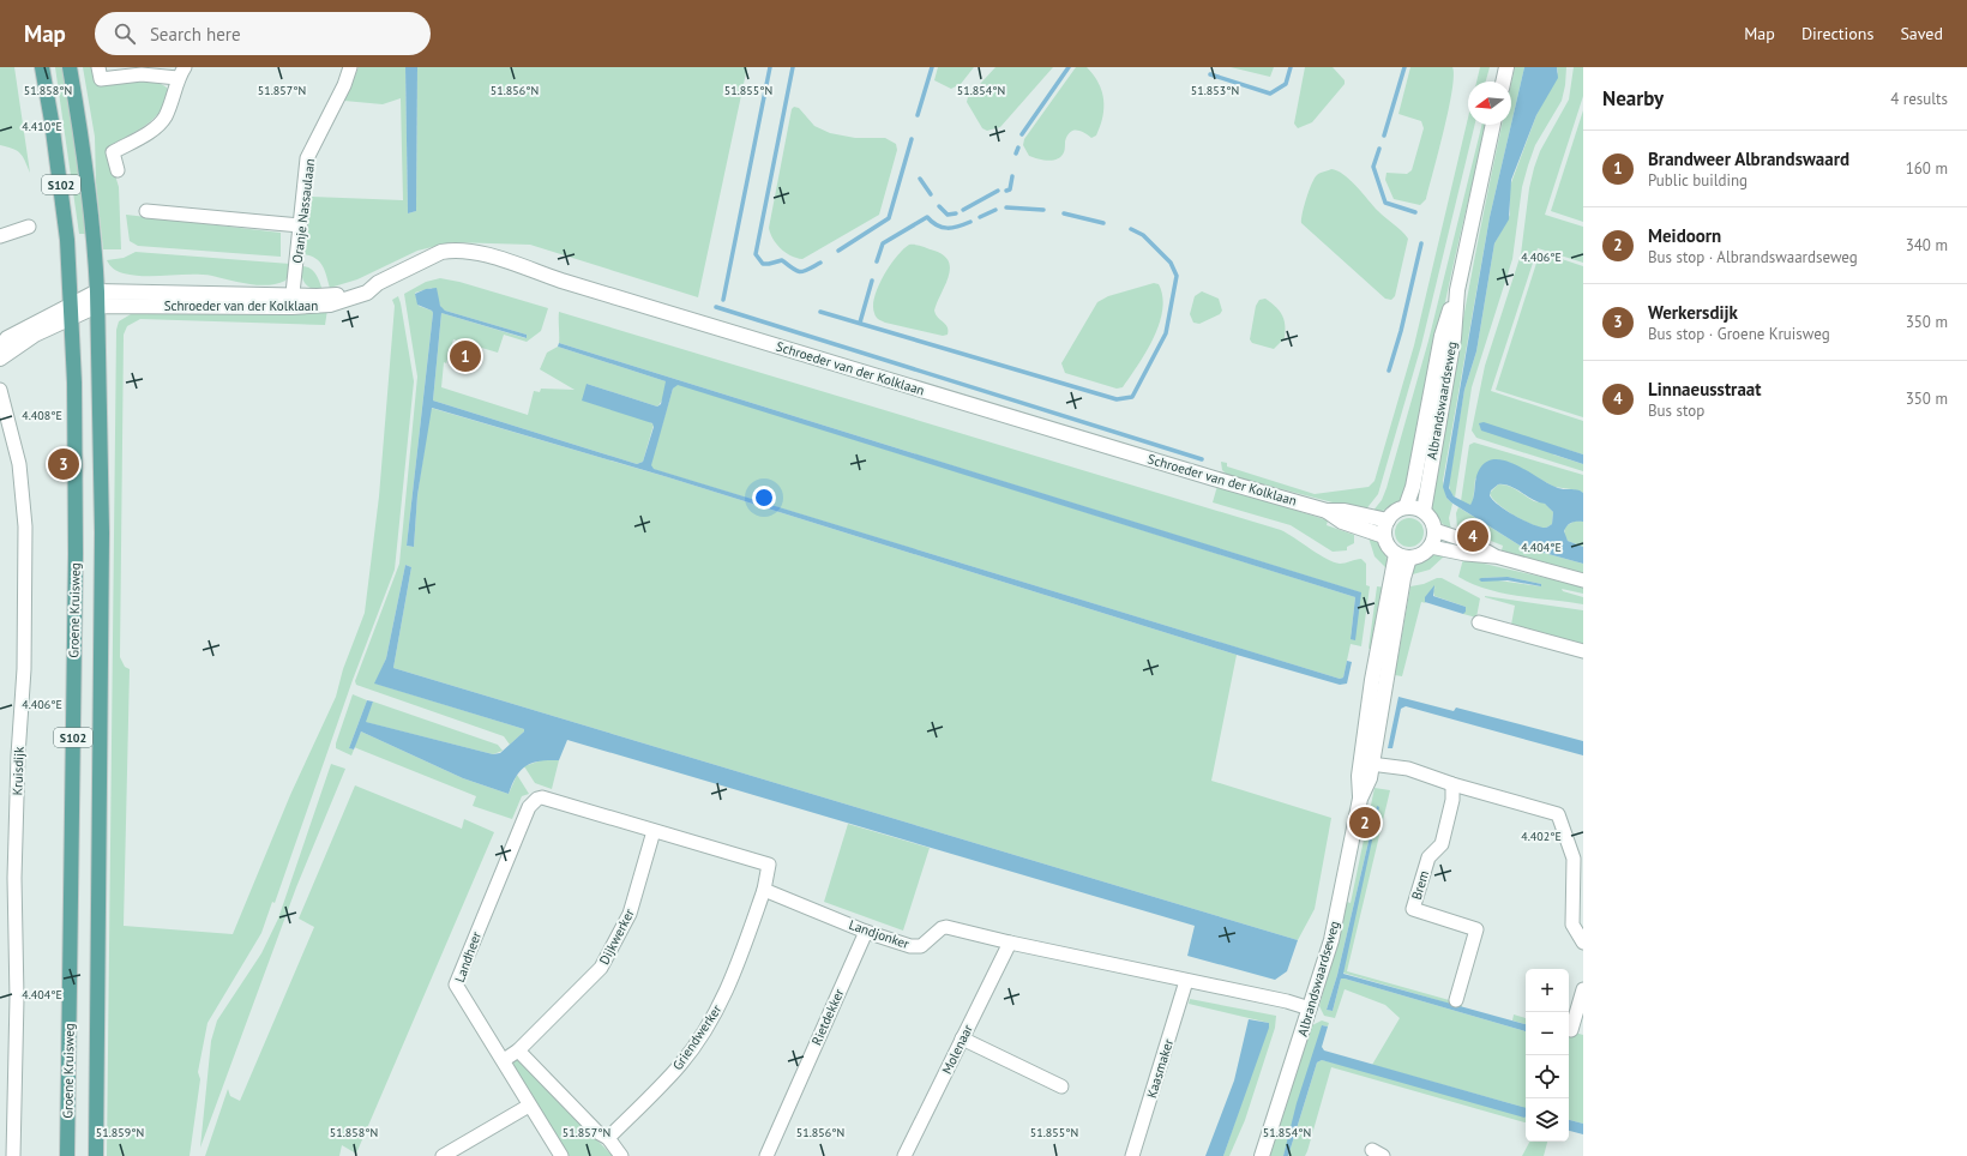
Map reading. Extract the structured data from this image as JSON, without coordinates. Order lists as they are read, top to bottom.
{
  "streets": {
    "main road": ["S102", "Groene Kruisweg"],
    "street": [
      "Oranje Nassaulaan",
      "Schroeder van der Kolklaan",
      "Albrandswaardseweg",
      "Kruisdijk",
      "Brem",
      "Landjonker",
      "Dijkwerker",
      "Landheer",
      "Rietdekker",
      "Griendwerker",
      "Molenaar",
      "Kaasmaker"
    ]
  },
  "crossings": [
    ["Oranje Nassaulaan", "Schroeder van der Kolklaan"],
    ["Schroeder van der Kolklaan", "Albrandswaardseweg"],
    ["Schroeder van der Kolklaan", "Groene Kruisweg"],
    ["Albrandswaardseweg", "Landjonker"],
    ["Landjonker", "Rietdekker"],
    ["Landjonker", "Griendwerker"],
    ["Landjonker", "Molenaar"],
    ["Landjonker", "Kaasmaker"],
    ["Dijkwerker", "Landheer"]
  ],
  "north": "left",
  "page": {
    "header": "Map",
    "search": "Search here",
    "nav": ["Map", "Directions", "Saved"],
    "heading": ["Nearby", "4 results"],
    "list": [
      {
        "mark": "1",
        "name": "Brandweer Albrandswaard",
        "note": "Public building",
        "value": "160 m"
      },
      {
        "mark": "2",
        "name": "Meidoorn",
        "note": "Bus stop · Albrandswaardseweg",
        "value": "340 m"
      },
      {
        "mark": "3",
        "name": "Werkersdijk",
        "note": "Bus stop · Groene Kruisweg",
        "value": "350 m"
      },
      {
        "mark": "4",
        "name": "Linnaeusstraat",
        "note": "Bus stop",
        "value": "350 m"
      }
    ],
    "pins": [
      "1",
      "3",
      "4",
      "2"
    ],
    "map_buttons": ["+", "−"]
  },
  "coordinates": [
    "51.858°N",
    "51.857°N",
    "51.856°N",
    "51.855°N",
    "51.854°N",
    "51.853°N",
    "4.410°E",
    "4.406°E",
    "4.408°E",
    "4.404°E",
    "4.402°E",
    "51.859°N"
  ]
}
